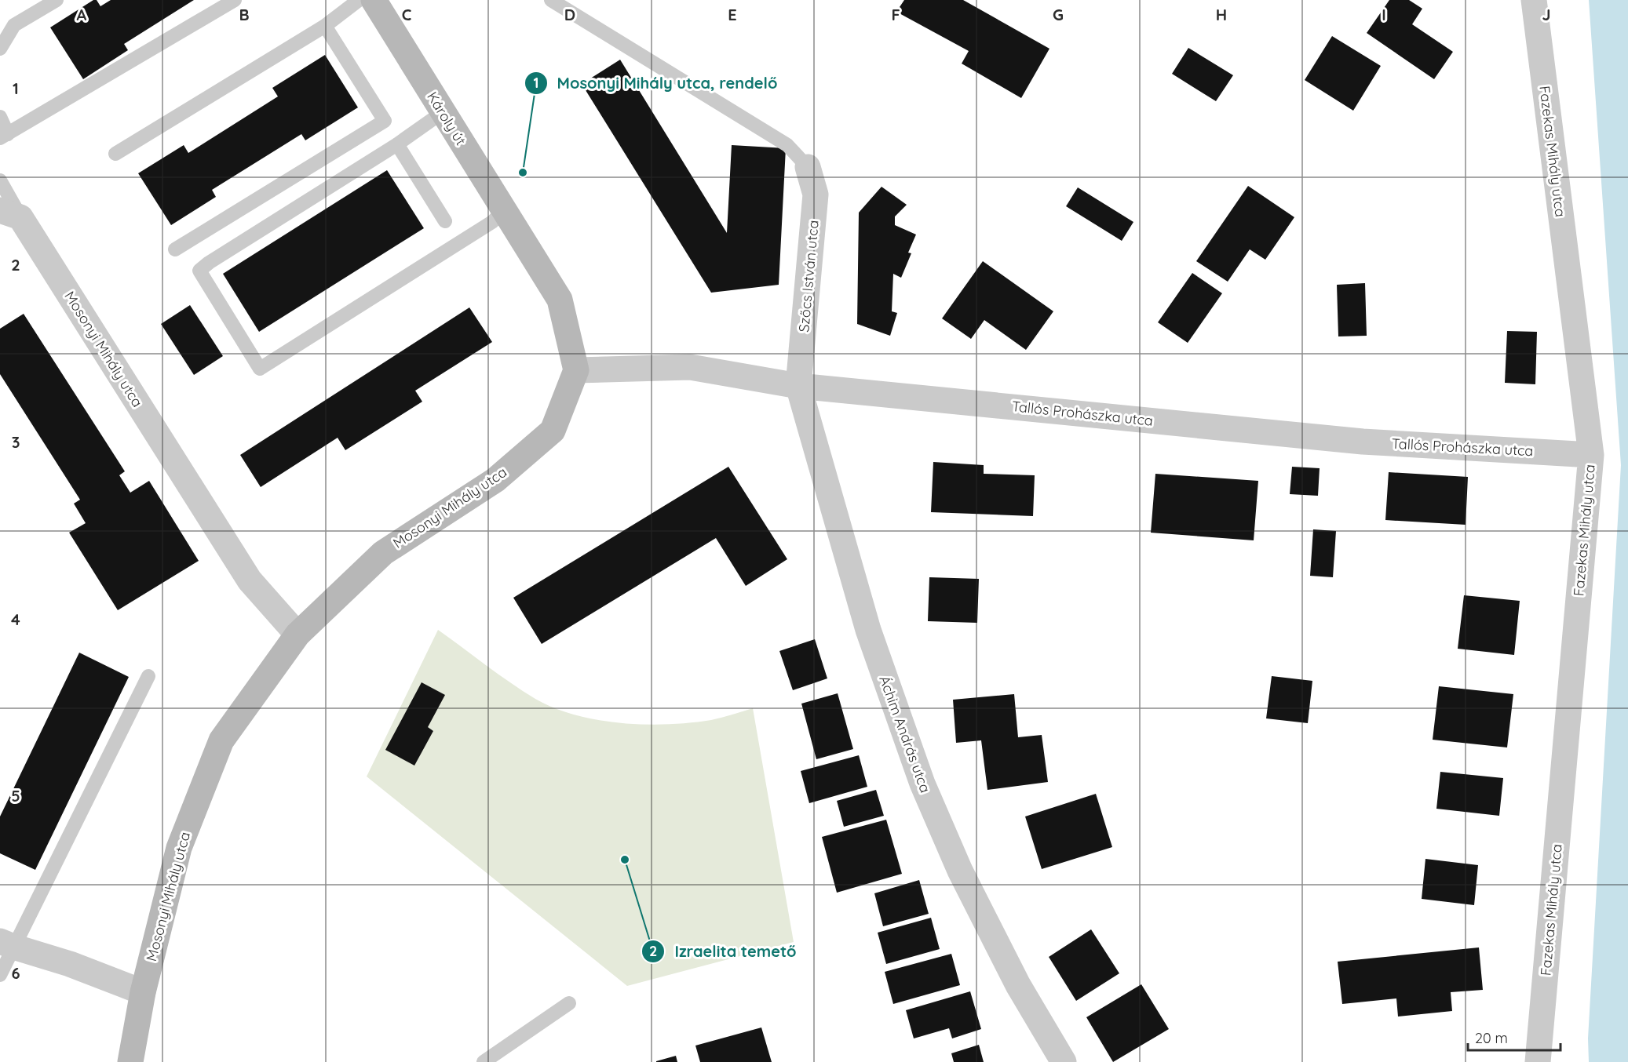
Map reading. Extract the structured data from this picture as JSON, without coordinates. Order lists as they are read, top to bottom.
{
  "streets": {
    "street": [
      "Károly út",
      "Fazekas Mihály utca",
      "Szőcs István utca",
      "Mosonyi Mihály utca",
      "Tallós Prohászka utca",
      "Áchim András utca"
    ]
  },
  "crossings": [
    ["Károly út", "Mosonyi Mihály utca"],
    ["Károly út", "Tallós Prohászka utca"],
    ["Fazekas Mihály utca", "Tallós Prohászka utca"],
    ["Szőcs István utca", "Tallós Prohászka utca"],
    ["Szőcs István utca", "Áchim András utca"],
    ["Mosonyi Mihály utca", "Tallós Prohászka utca"],
    ["Tallós Prohászka utca", "Áchim András utca"]
  ],
  "places": ["Mosonyi Mihály utca, rendelő", "Izraelita temető"],
  "scale_bar": "20 m",
  "grid": {
    "columns": [
      "A",
      "B",
      "C",
      "D",
      "E",
      "F",
      "G",
      "H",
      "I",
      "J"
    ],
    "rows": [
      "1",
      "2",
      "3",
      "4",
      "5",
      "6"
    ]
  }
}
